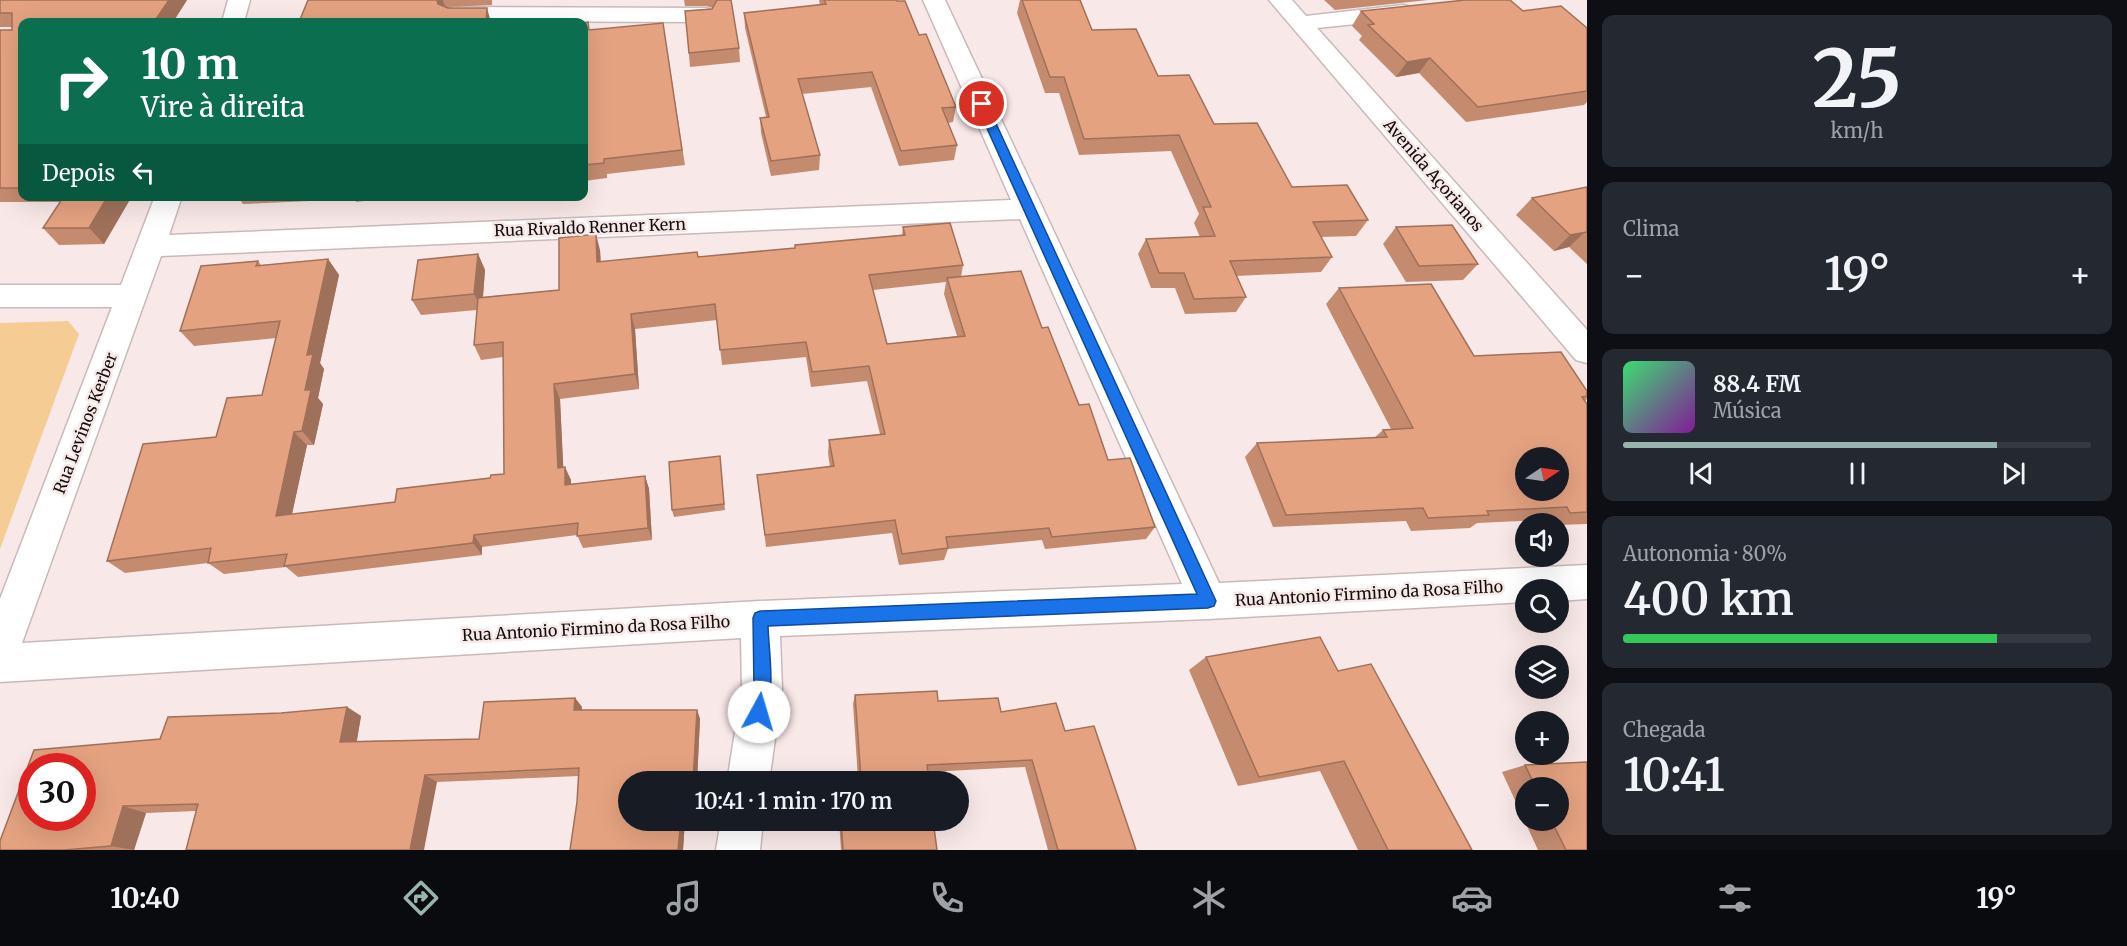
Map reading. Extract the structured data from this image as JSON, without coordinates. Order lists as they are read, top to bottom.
{
  "streets": {
    "street": [
      "Avenida Açorianos",
      "Rua Rivaldo Renner Kern",
      "Rua Levinos Kerber",
      "Rua Antonio Firmino da Rosa Filho"
    ]
  },
  "crossings": [
    ["Rua Rivaldo Renner Kern", "Rua Levinos Kerber"]
  ],
  "north": "right",
  "page": {
    "tile": [
      ["25", "km/h"],
      "Clima",
      ["Autonomia · 80%", "400 km"],
      ["Chegada", "10:41"]
    ],
    "turn": ["10 m", "Vire à direita"],
    "then": "Depois",
    "heat": ["−", "19°", "+"],
    "song": ["88.4 FM", "Música"],
    "map_buttons": ["+", "−"],
    "limit": "30",
    "trip": "10:41 · 1 min · 170 m",
    "tabs": ["10:40", "19°"]
  }
}
